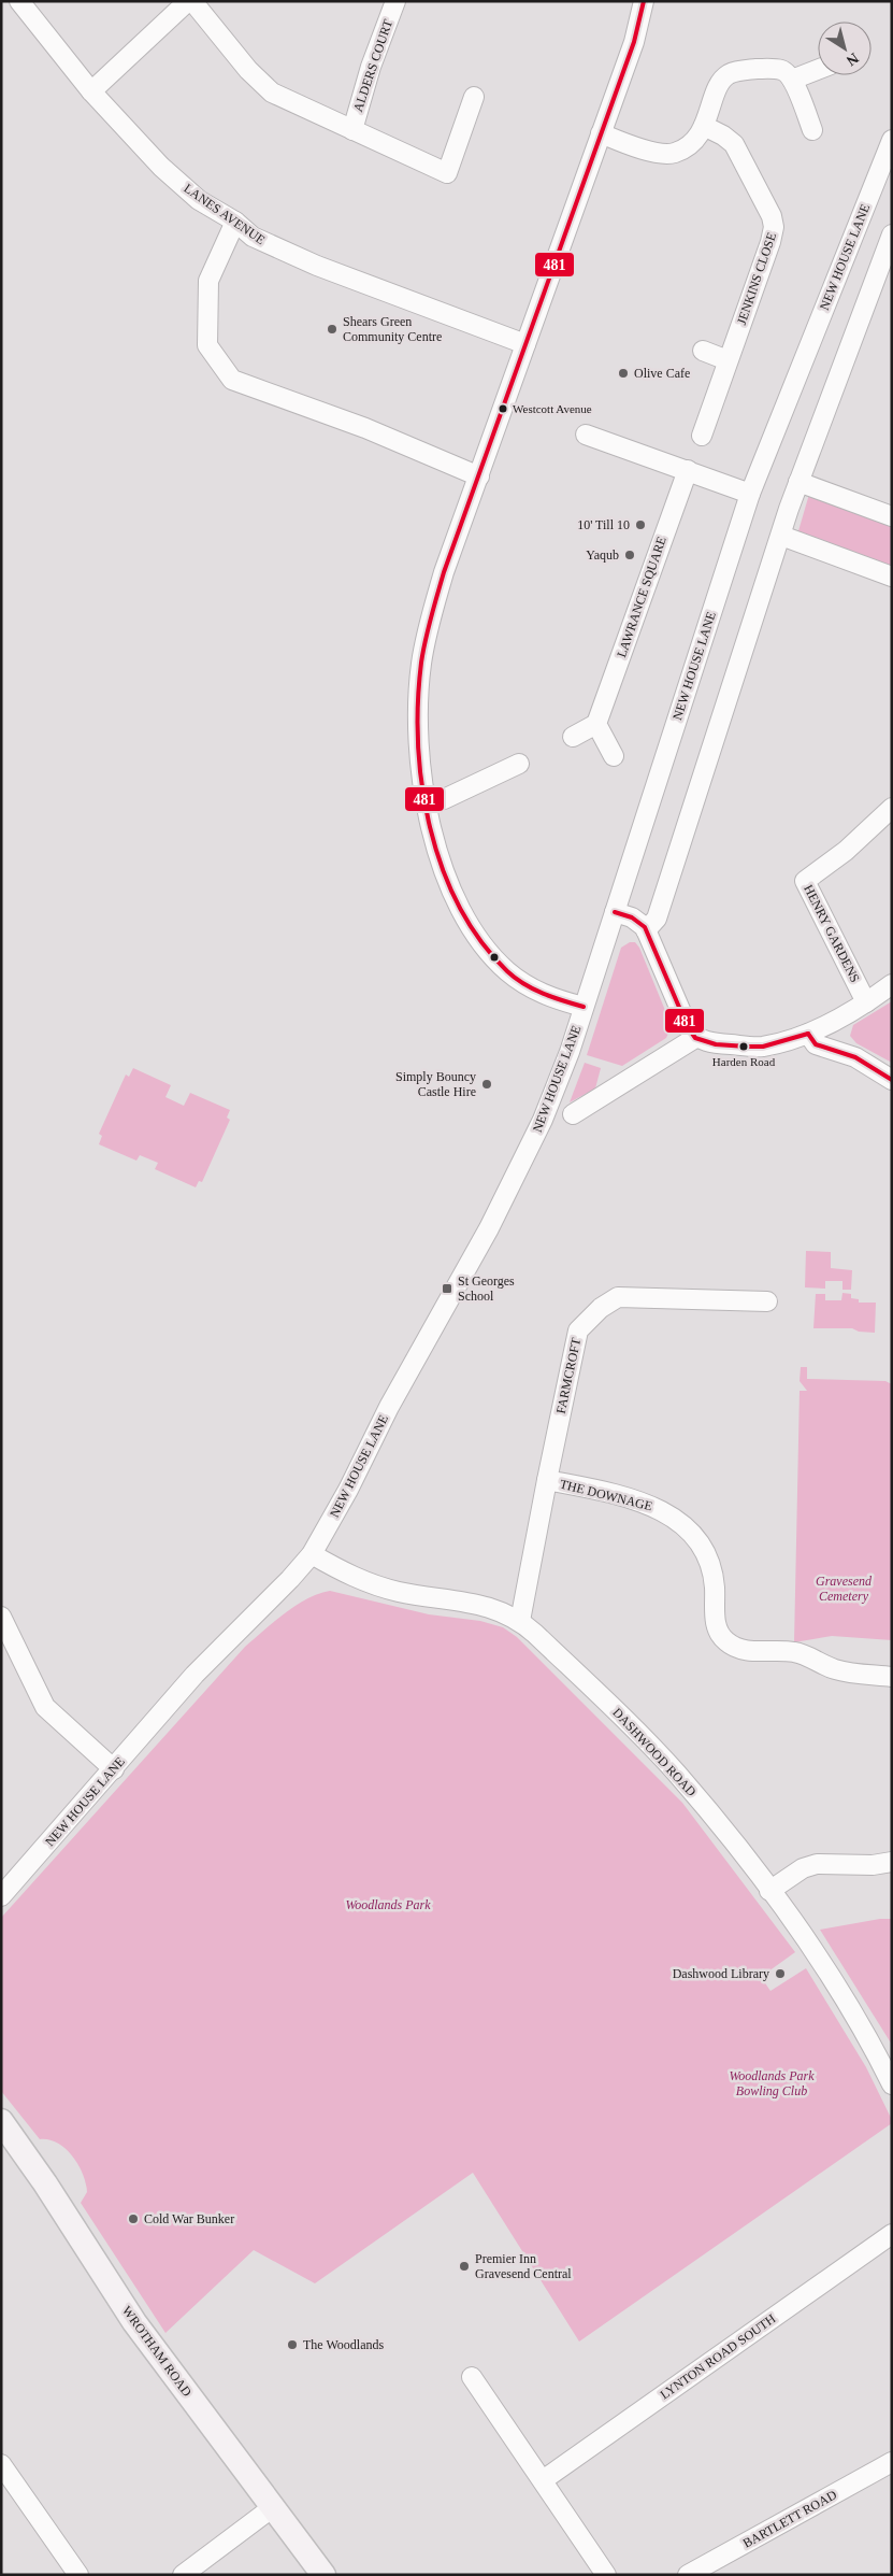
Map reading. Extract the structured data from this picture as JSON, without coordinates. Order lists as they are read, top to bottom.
{
  "streets": {
    "main road": ["WROTHAM ROAD"],
    "street": [
      "ALDERS COURT",
      "LANES AVENUE",
      "NEW HOUSE LANE",
      "JENKINS CLOSE",
      "LAWRANCE SQUARE",
      "HENRY GARDENS",
      "FARMCROFT",
      "THE DOWNAGE",
      "DASHWOOD ROAD",
      "LYNTON ROAD SOUTH",
      "BARTLETT ROAD"
    ]
  },
  "crossings": [
    ["NEW HOUSE LANE", "DASHWOOD ROAD"],
    ["FARMCROFT", "THE DOWNAGE"],
    ["FARMCROFT", "DASHWOOD ROAD"]
  ],
  "parks": ["Gravesend Cemetery", "Woodlands Park", "Woodlands Park Bowling Club"],
  "places": {
    "other": [
      "Shears Green Community Centre",
      "Olive Cafe",
      "Westcott Avenue",
      "10' Till 10",
      "Yaqub",
      "Harden Road",
      "Simply Bouncy Castle Hire",
      "Dashwood Library",
      "Cold War Bunker",
      "Premier Inn Gravesend Central",
      "The Woodlands"
    ],
    "transit": ["St Georges School"]
  },
  "lines": ["transit line 481"],
  "north": "bottom right"
}
